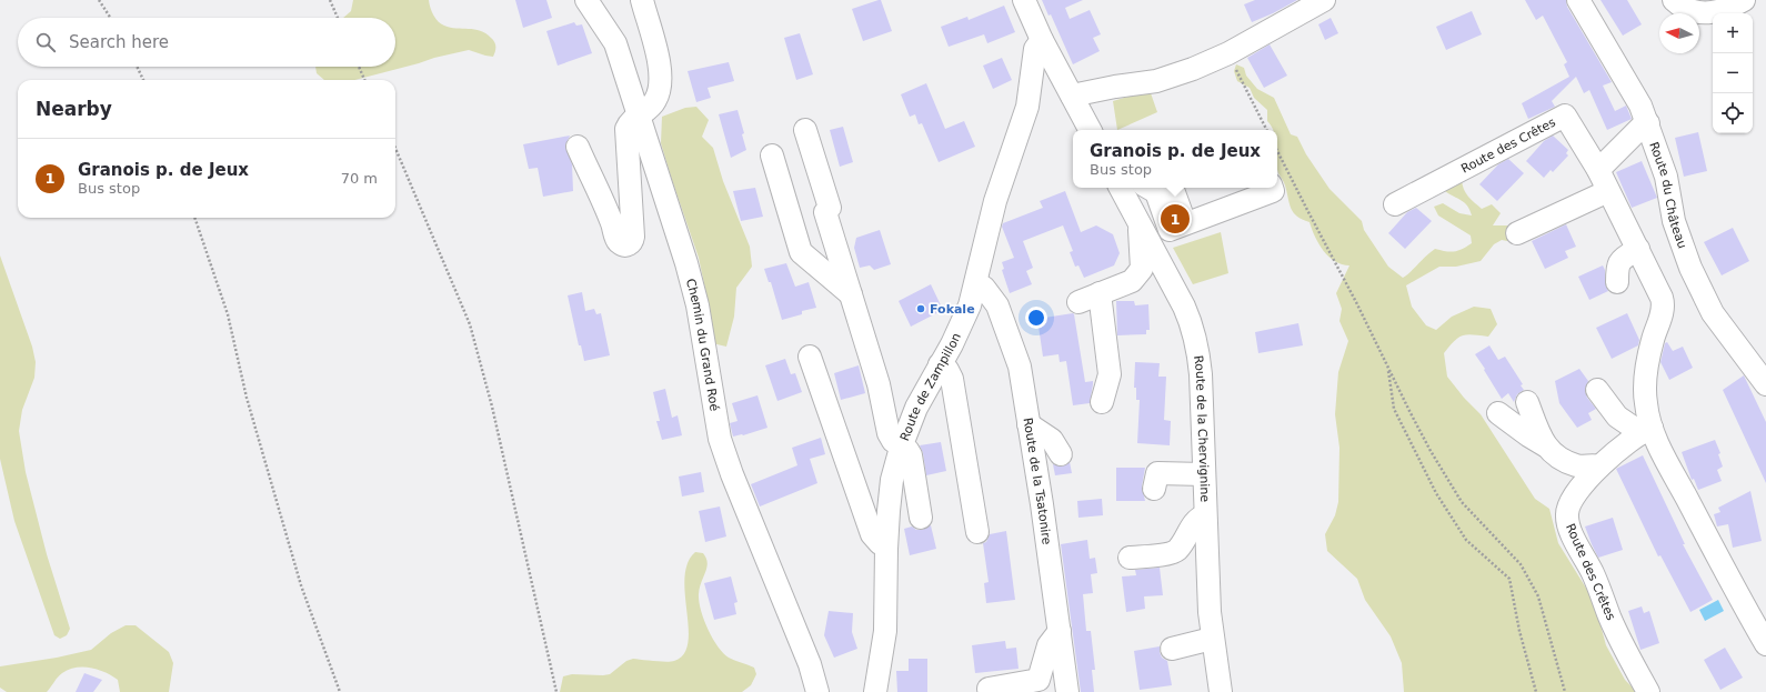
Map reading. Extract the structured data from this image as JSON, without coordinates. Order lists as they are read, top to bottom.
{
  "streets": {
    "street": [
      "Route des Crêtes",
      "Route du Château",
      "Chemin du Grand Roé",
      "Route de Zampillon",
      "Route de la Chervignine",
      "Route de la Tsatonire"
    ]
  },
  "crossings": [
    ["Route de Zampillon", "Route de la Tsatonire"]
  ],
  "places": ["Fokale"],
  "north": "left",
  "page": {
    "map_buttons": ["+", "−"],
    "search": "Search here",
    "heading": "Nearby",
    "popup": ["Granois p. de Jeux", "Bus stop"],
    "list": [
      {
        "mark": "1",
        "name": "Granois p. de Jeux",
        "note": "Bus stop",
        "value": "70 m"
      }
    ],
    "pins": "1"
  }
}
